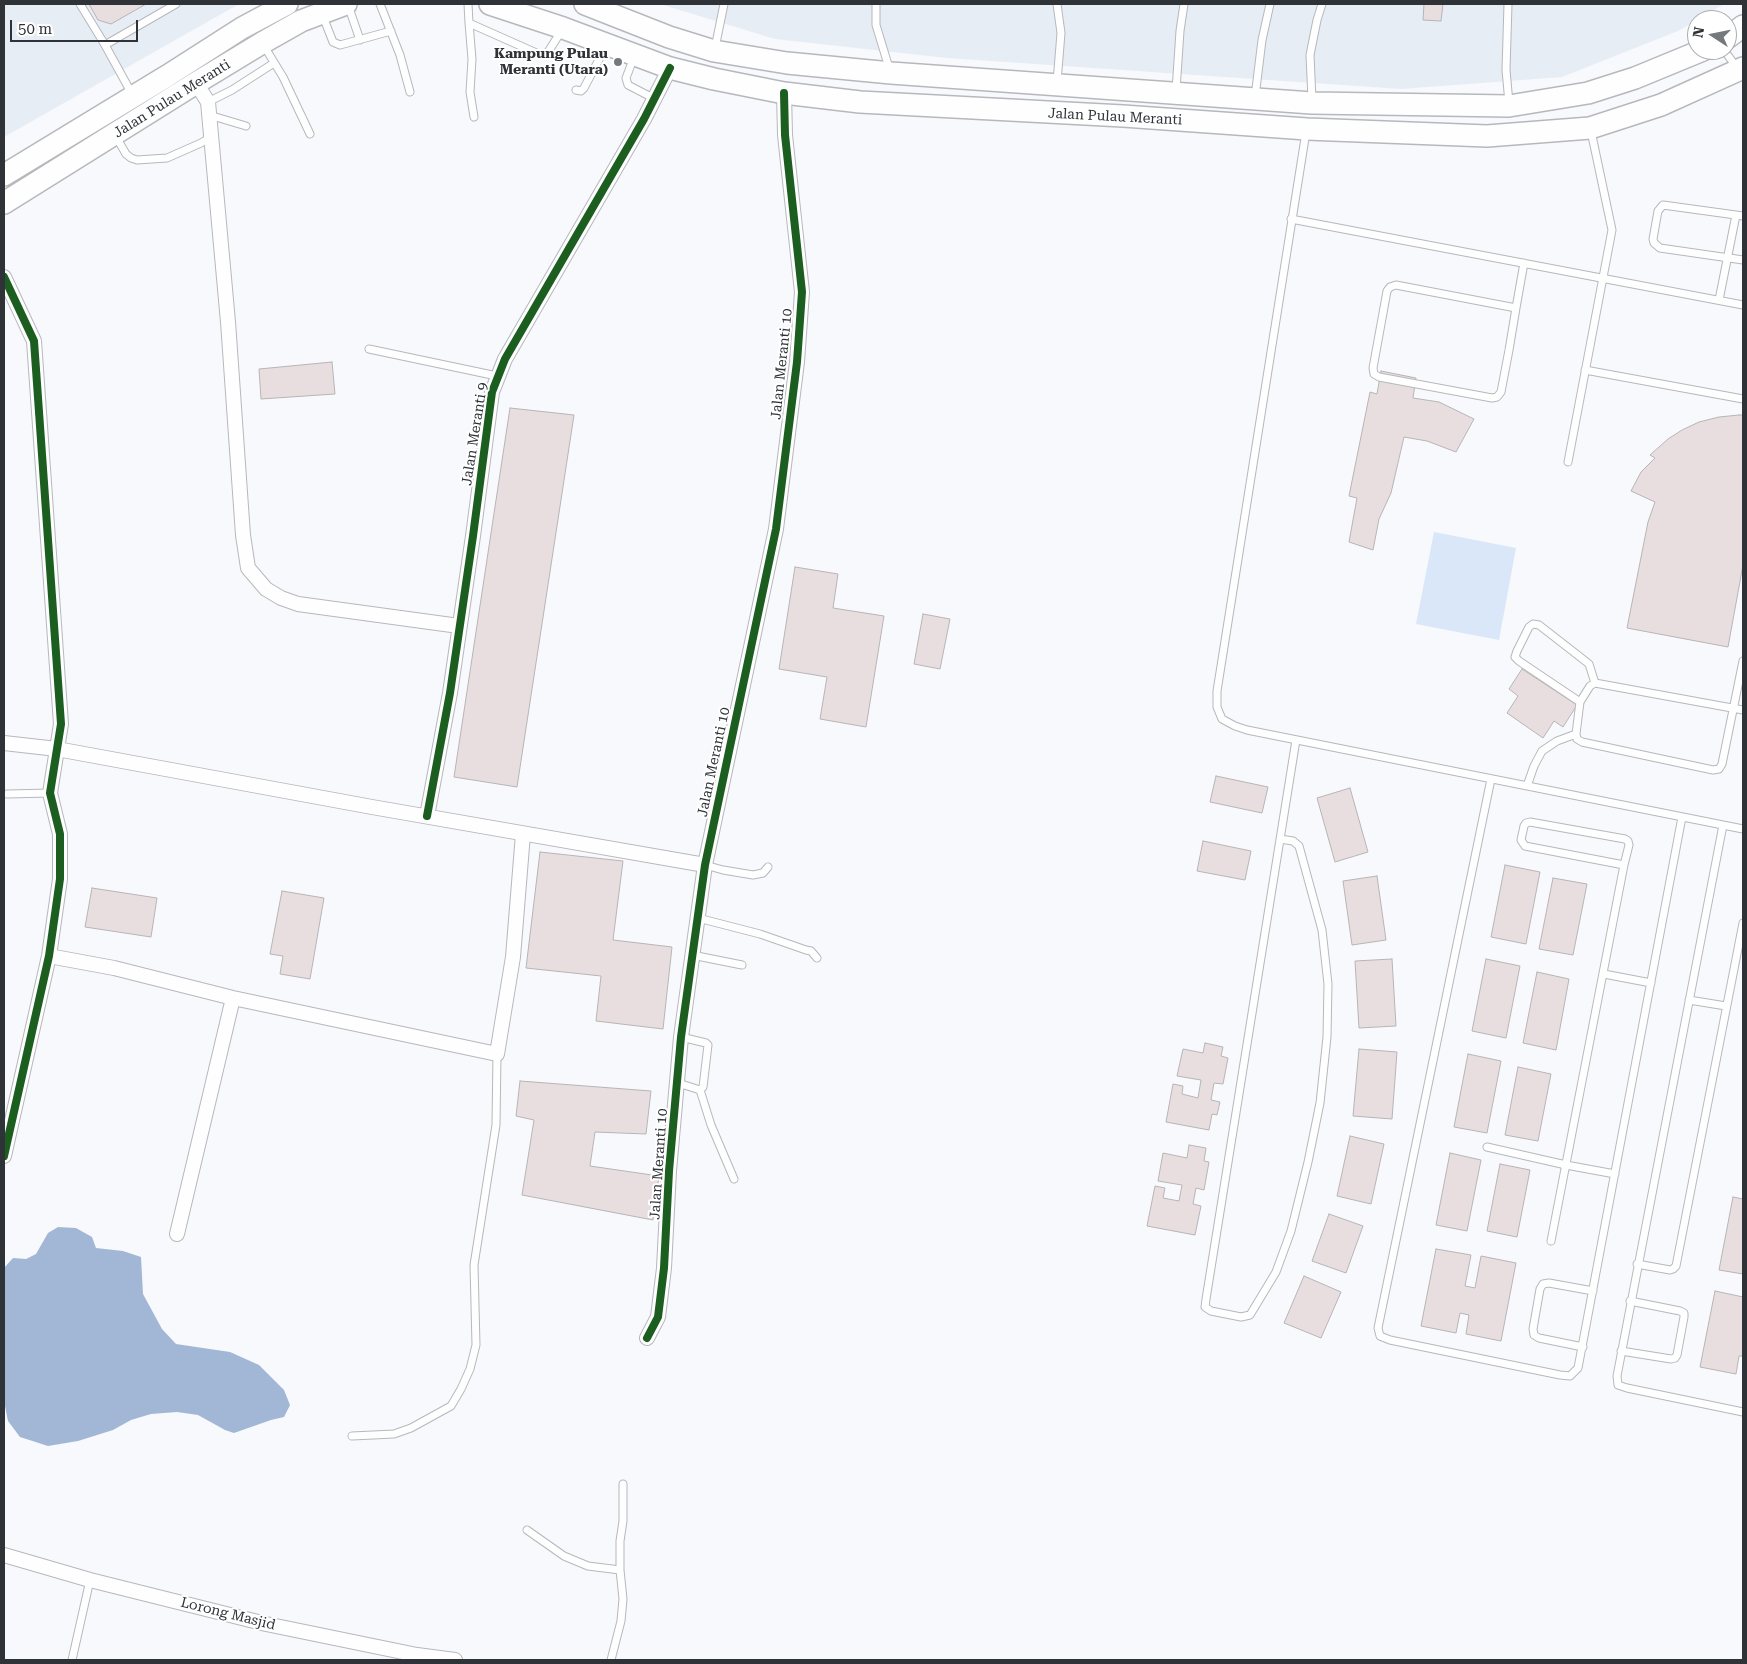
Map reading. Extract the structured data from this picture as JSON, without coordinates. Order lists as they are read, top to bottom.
{
  "streets": {
    "main road": ["Jalan Pulau Meranti"],
    "street": ["Jalan Meranti 10", "Jalan Meranti 9", "Lorong Masjid"]
  },
  "crossings": [
    ["Jalan Pulau Meranti", "Jalan Meranti 10"],
    ["Jalan Pulau Meranti", "Jalan Meranti 9"]
  ],
  "places": ["Kampung Pulau Meranti (Utara)"],
  "scale_bar": "50 m",
  "north": "left"
}
